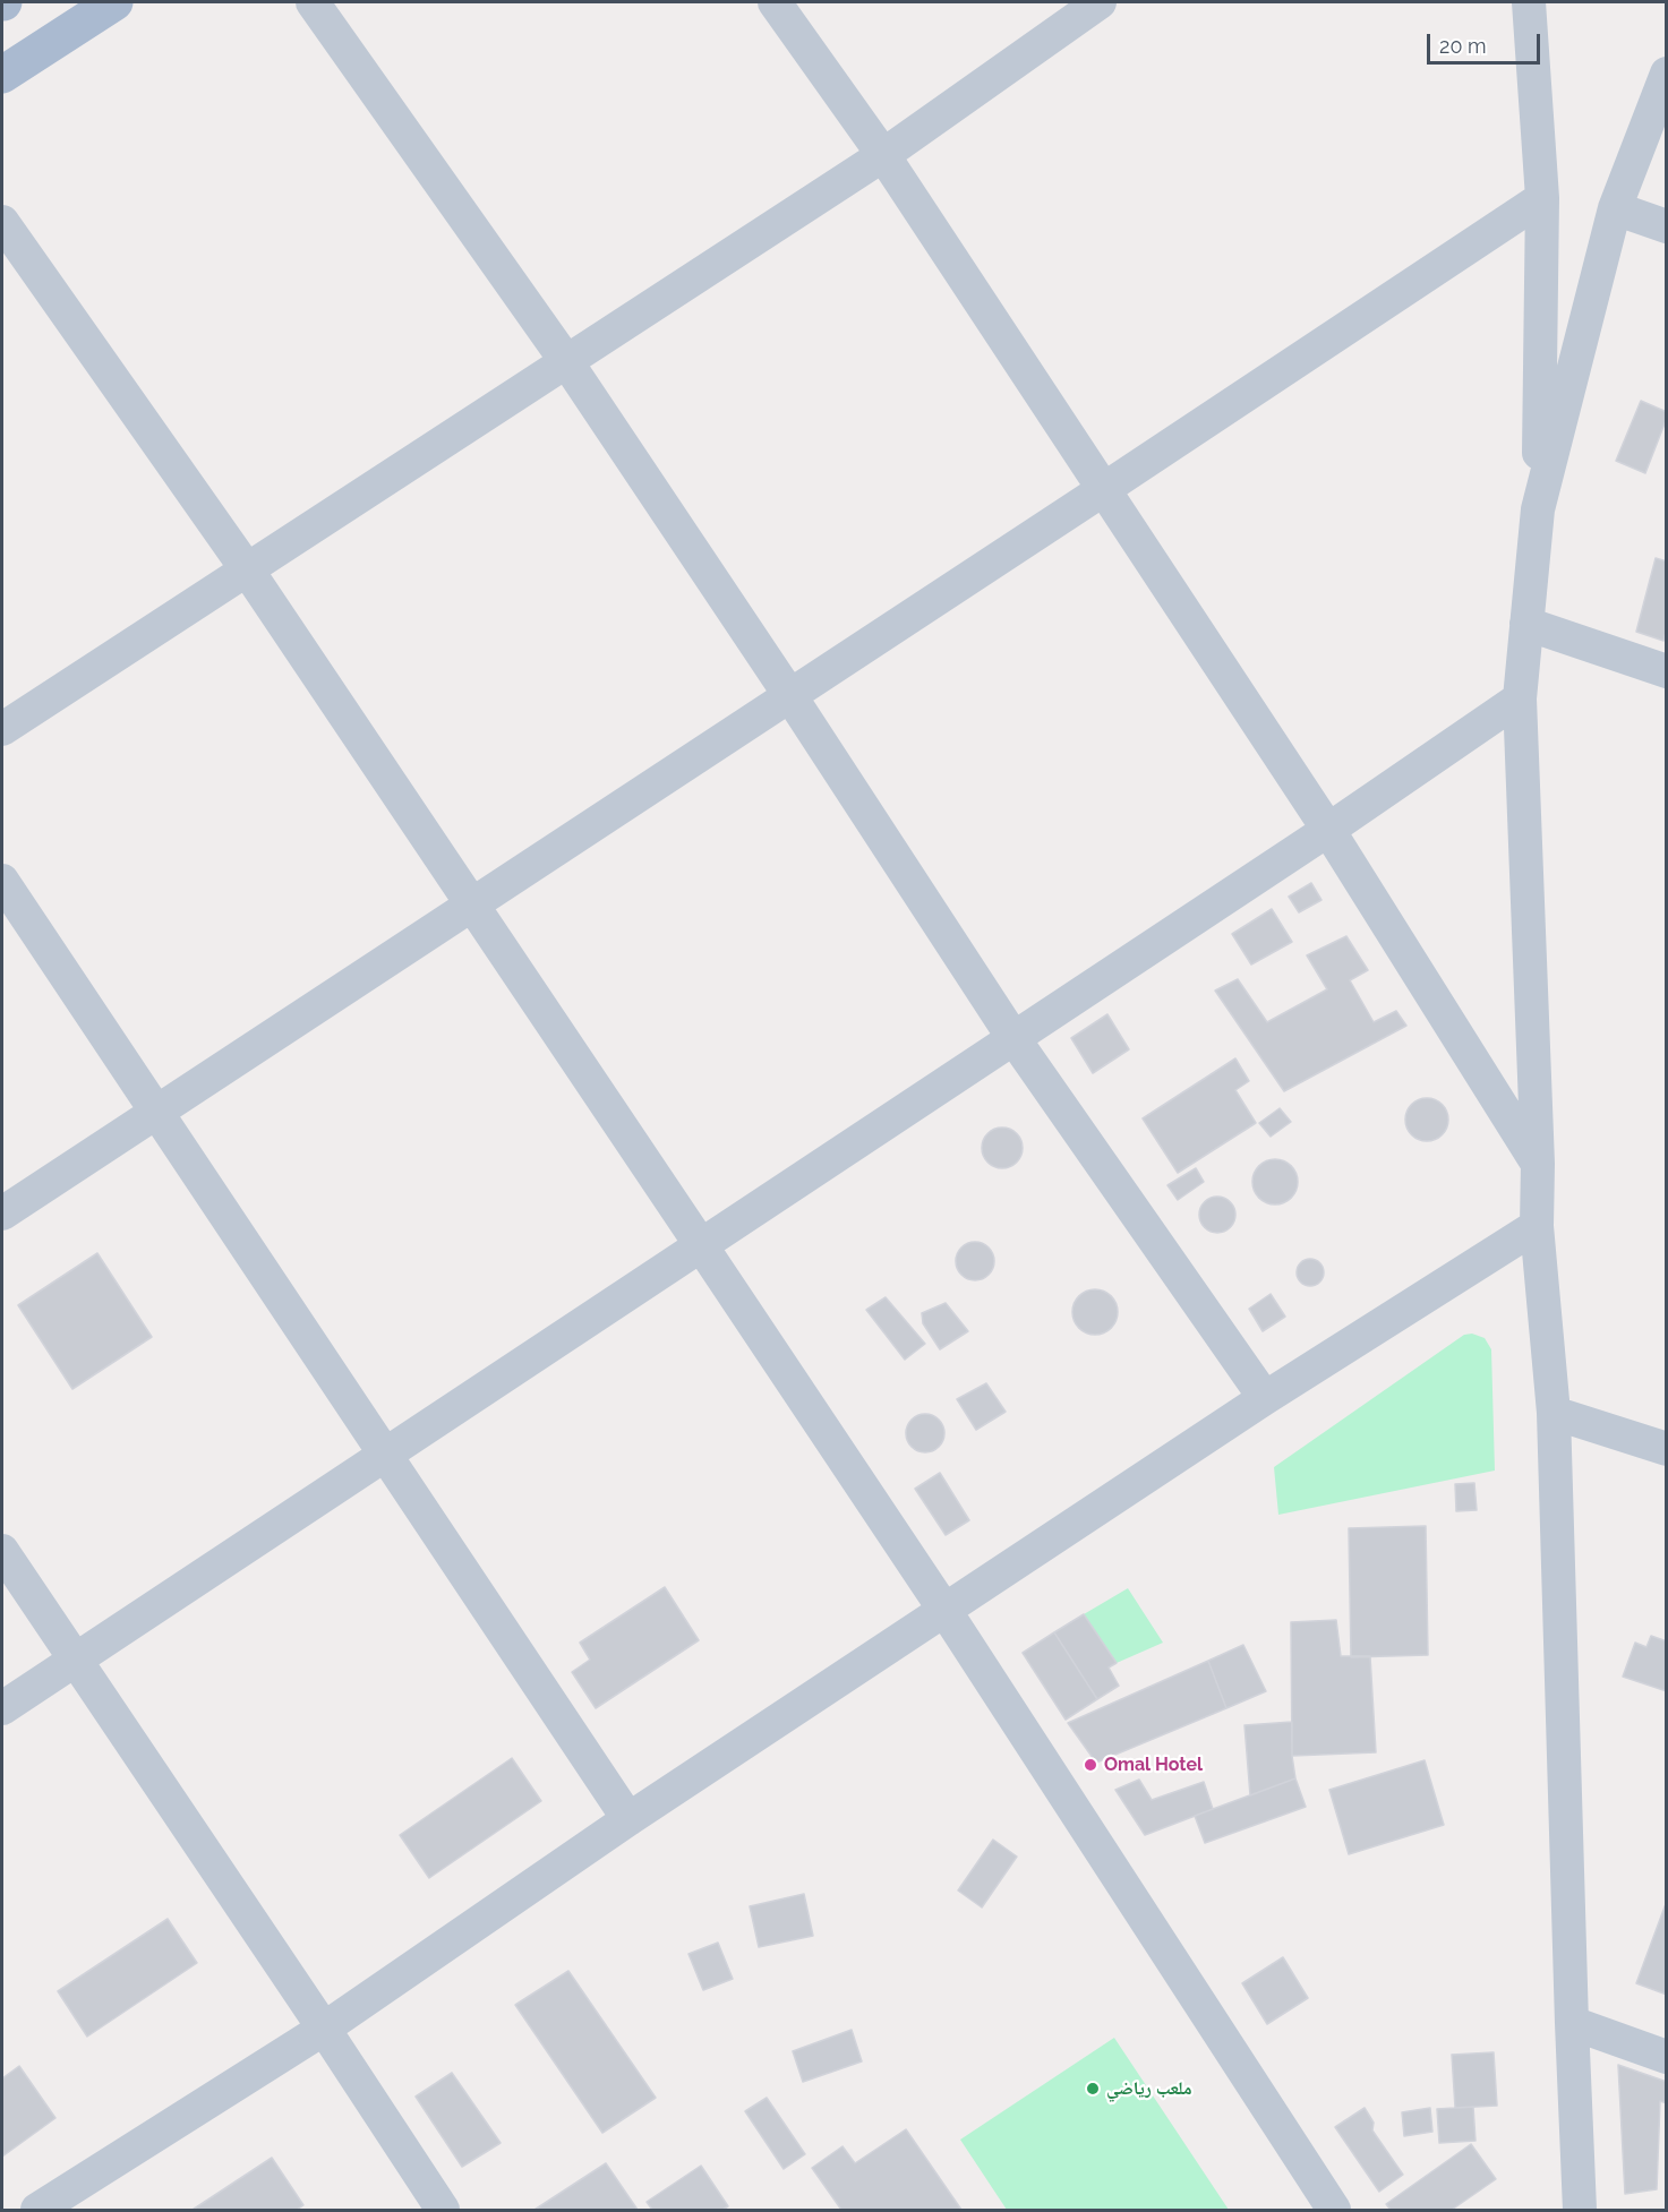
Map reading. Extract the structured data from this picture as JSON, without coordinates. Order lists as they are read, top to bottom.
{
  "places": ["Omal Hotel", "ملعب رياضي"],
  "scale_bar": "20 m"
}
